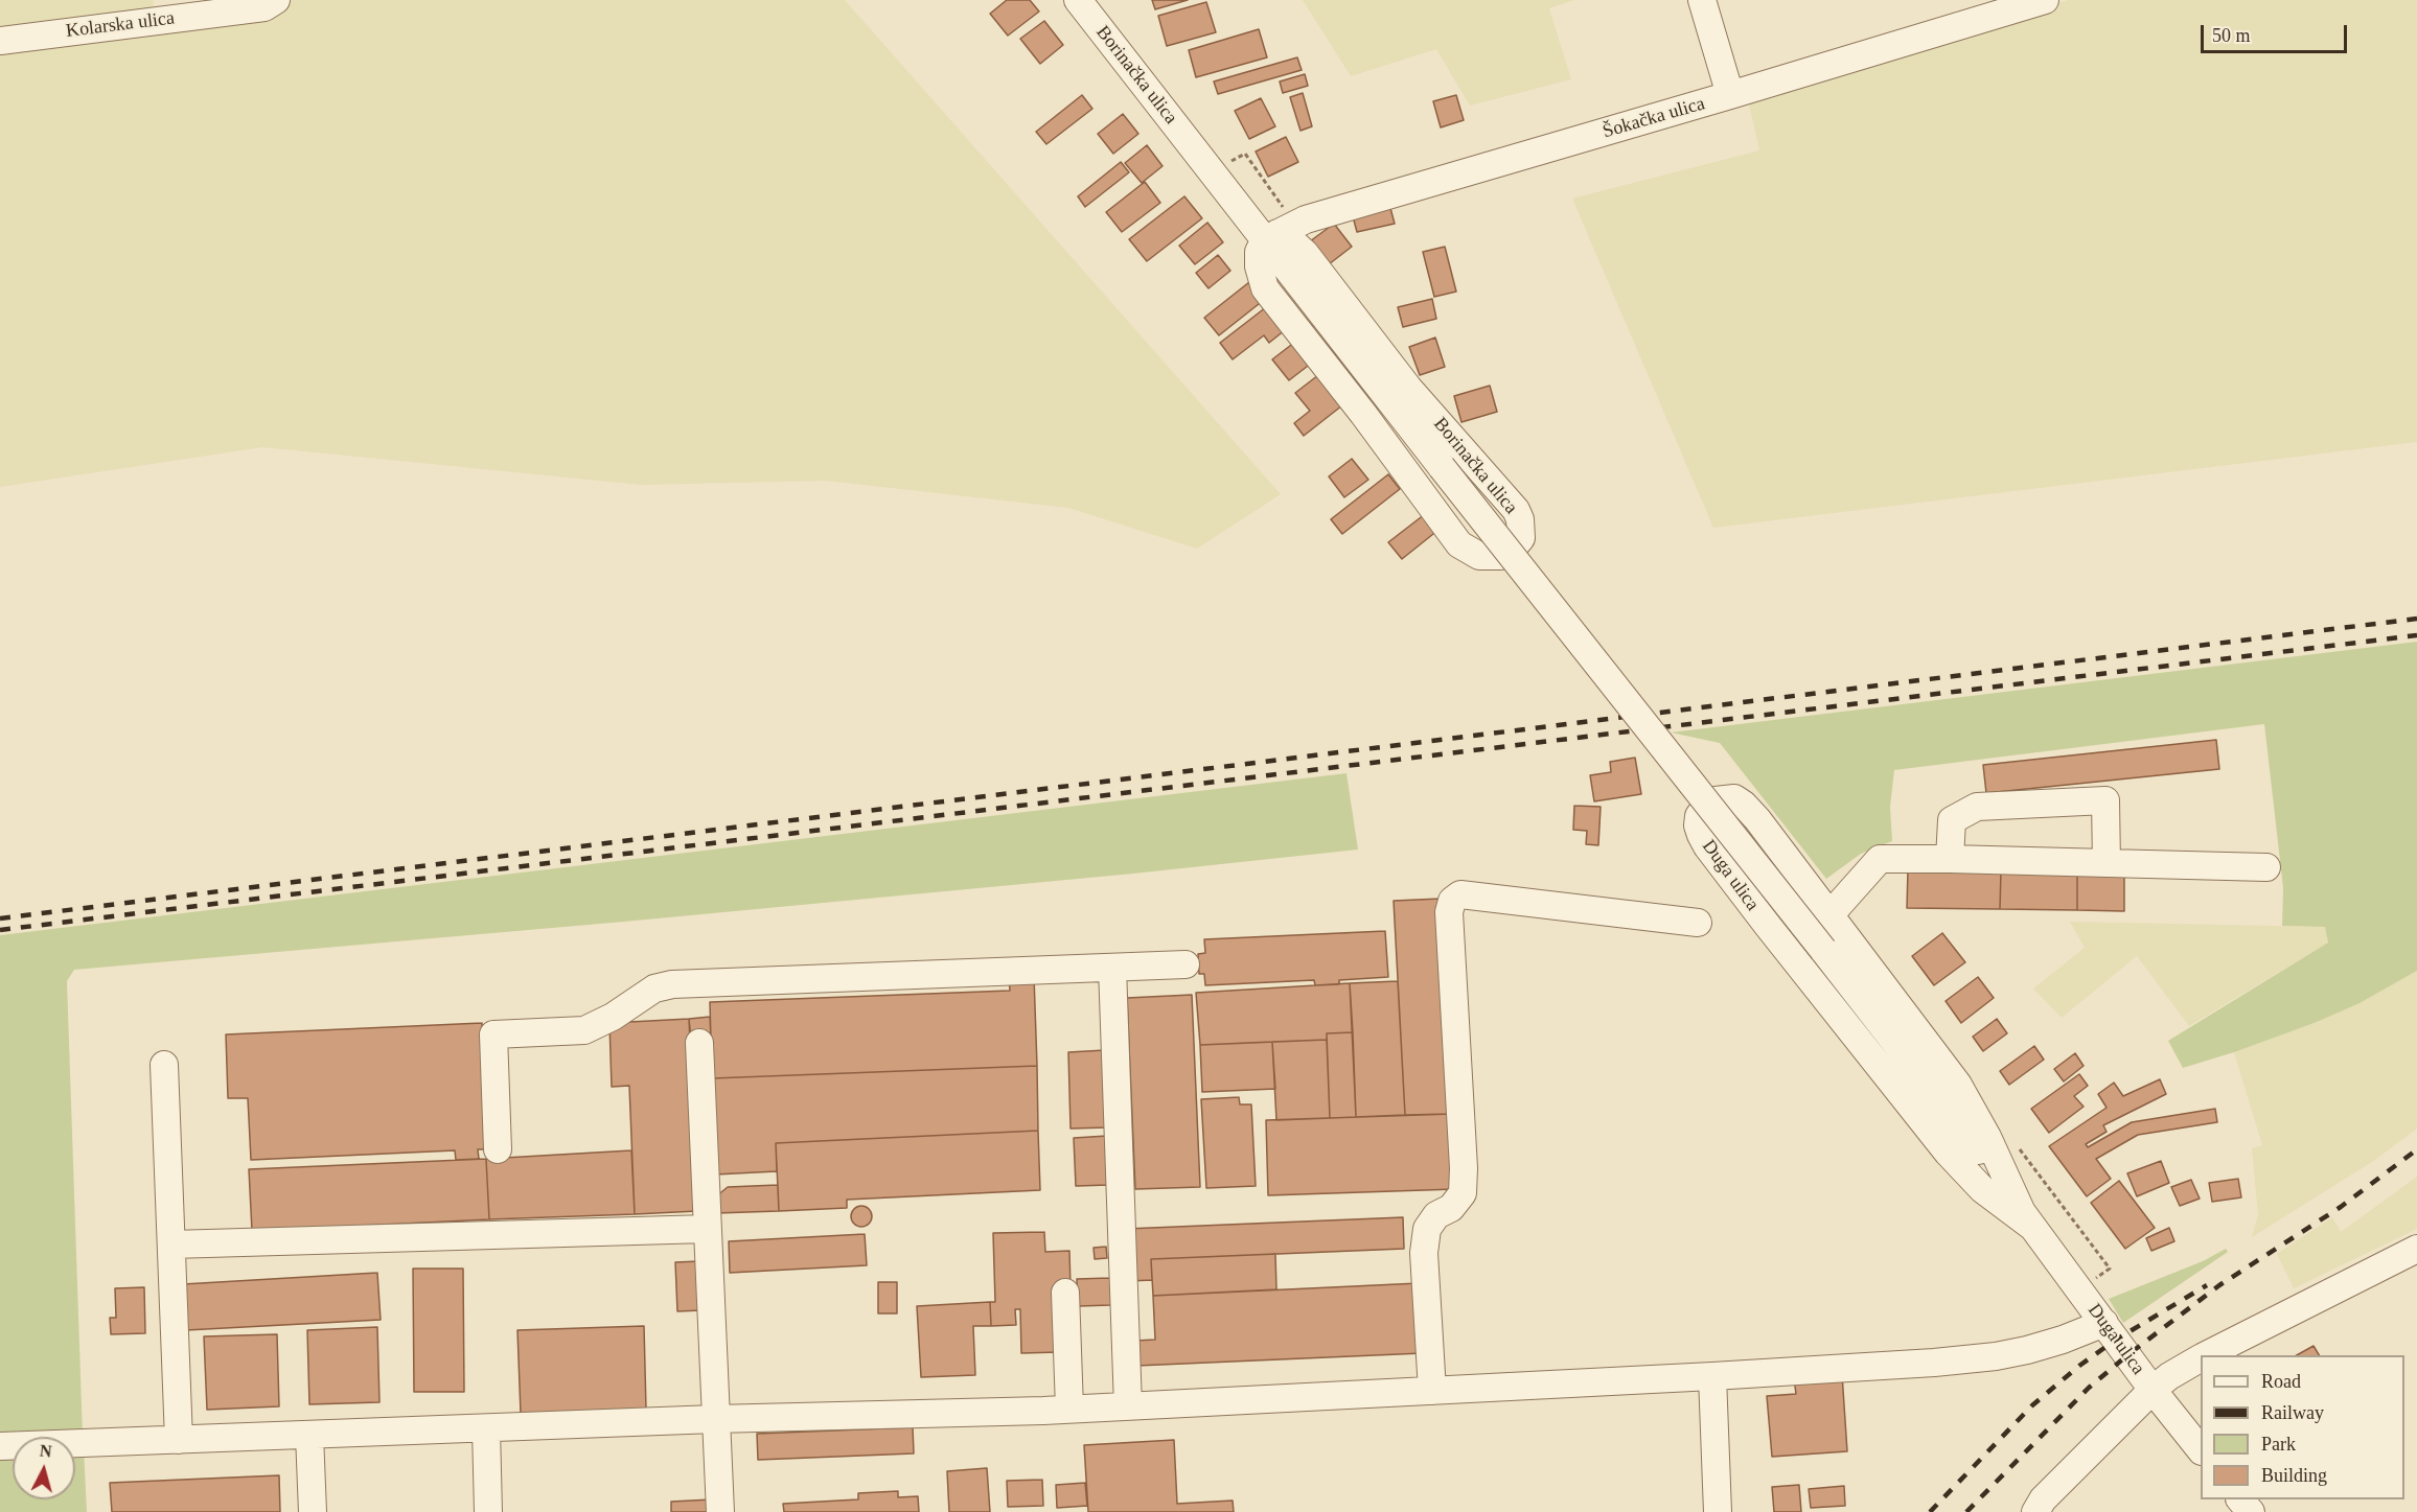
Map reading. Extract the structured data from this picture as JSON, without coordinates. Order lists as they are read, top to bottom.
{
  "streets": {
    "street": [
      "Kolarska ulica",
      "Borinačka ulica",
      "Šokačka ulica",
      "Duga ulica"
    ]
  },
  "crossings": [
    ["Borinačka ulica", "Šokačka ulica"],
    ["Borinačka ulica", "Duga ulica"]
  ],
  "legend": [
    "Road",
    "Railway",
    "Park",
    "Building"
  ],
  "scale_bar": "50 m",
  "north": "top"
}
